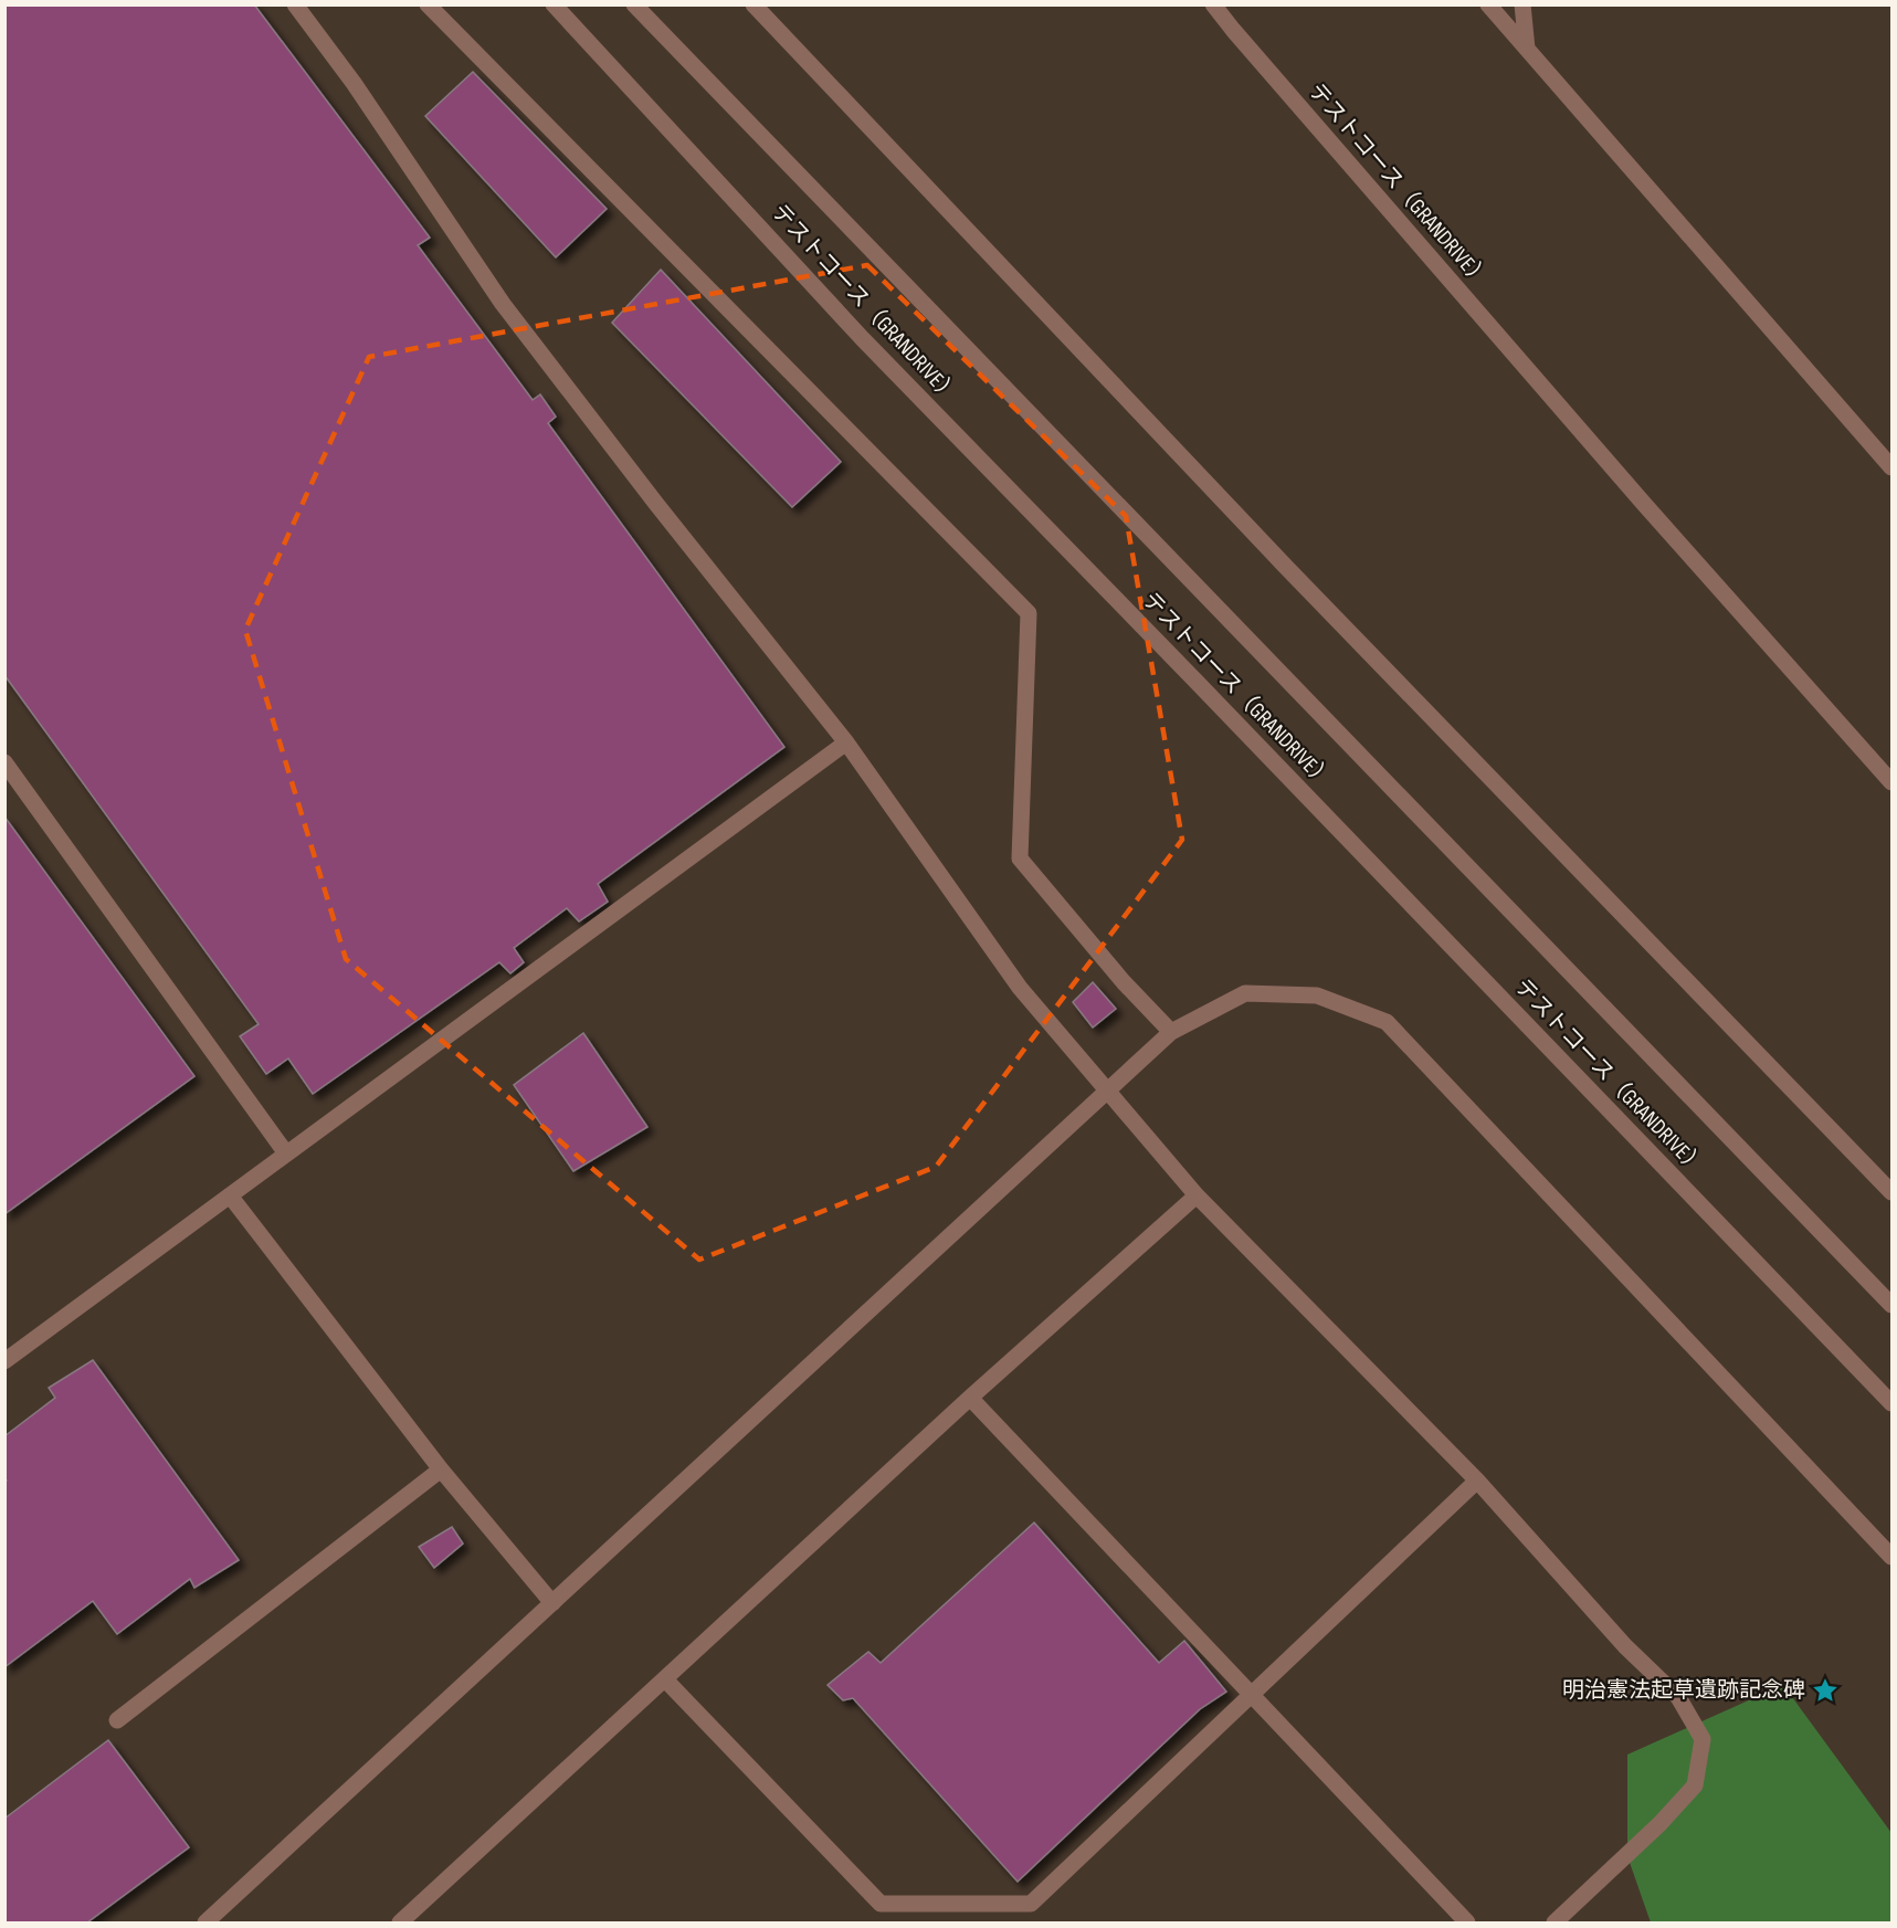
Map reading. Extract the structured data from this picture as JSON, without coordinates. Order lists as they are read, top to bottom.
{
  "streets": {
    "street": ["テストコース（GRANDRIVE）"]
  },
  "places": {
    "place": ["明治憲法起草遺跡記念碑"]
  }
}
